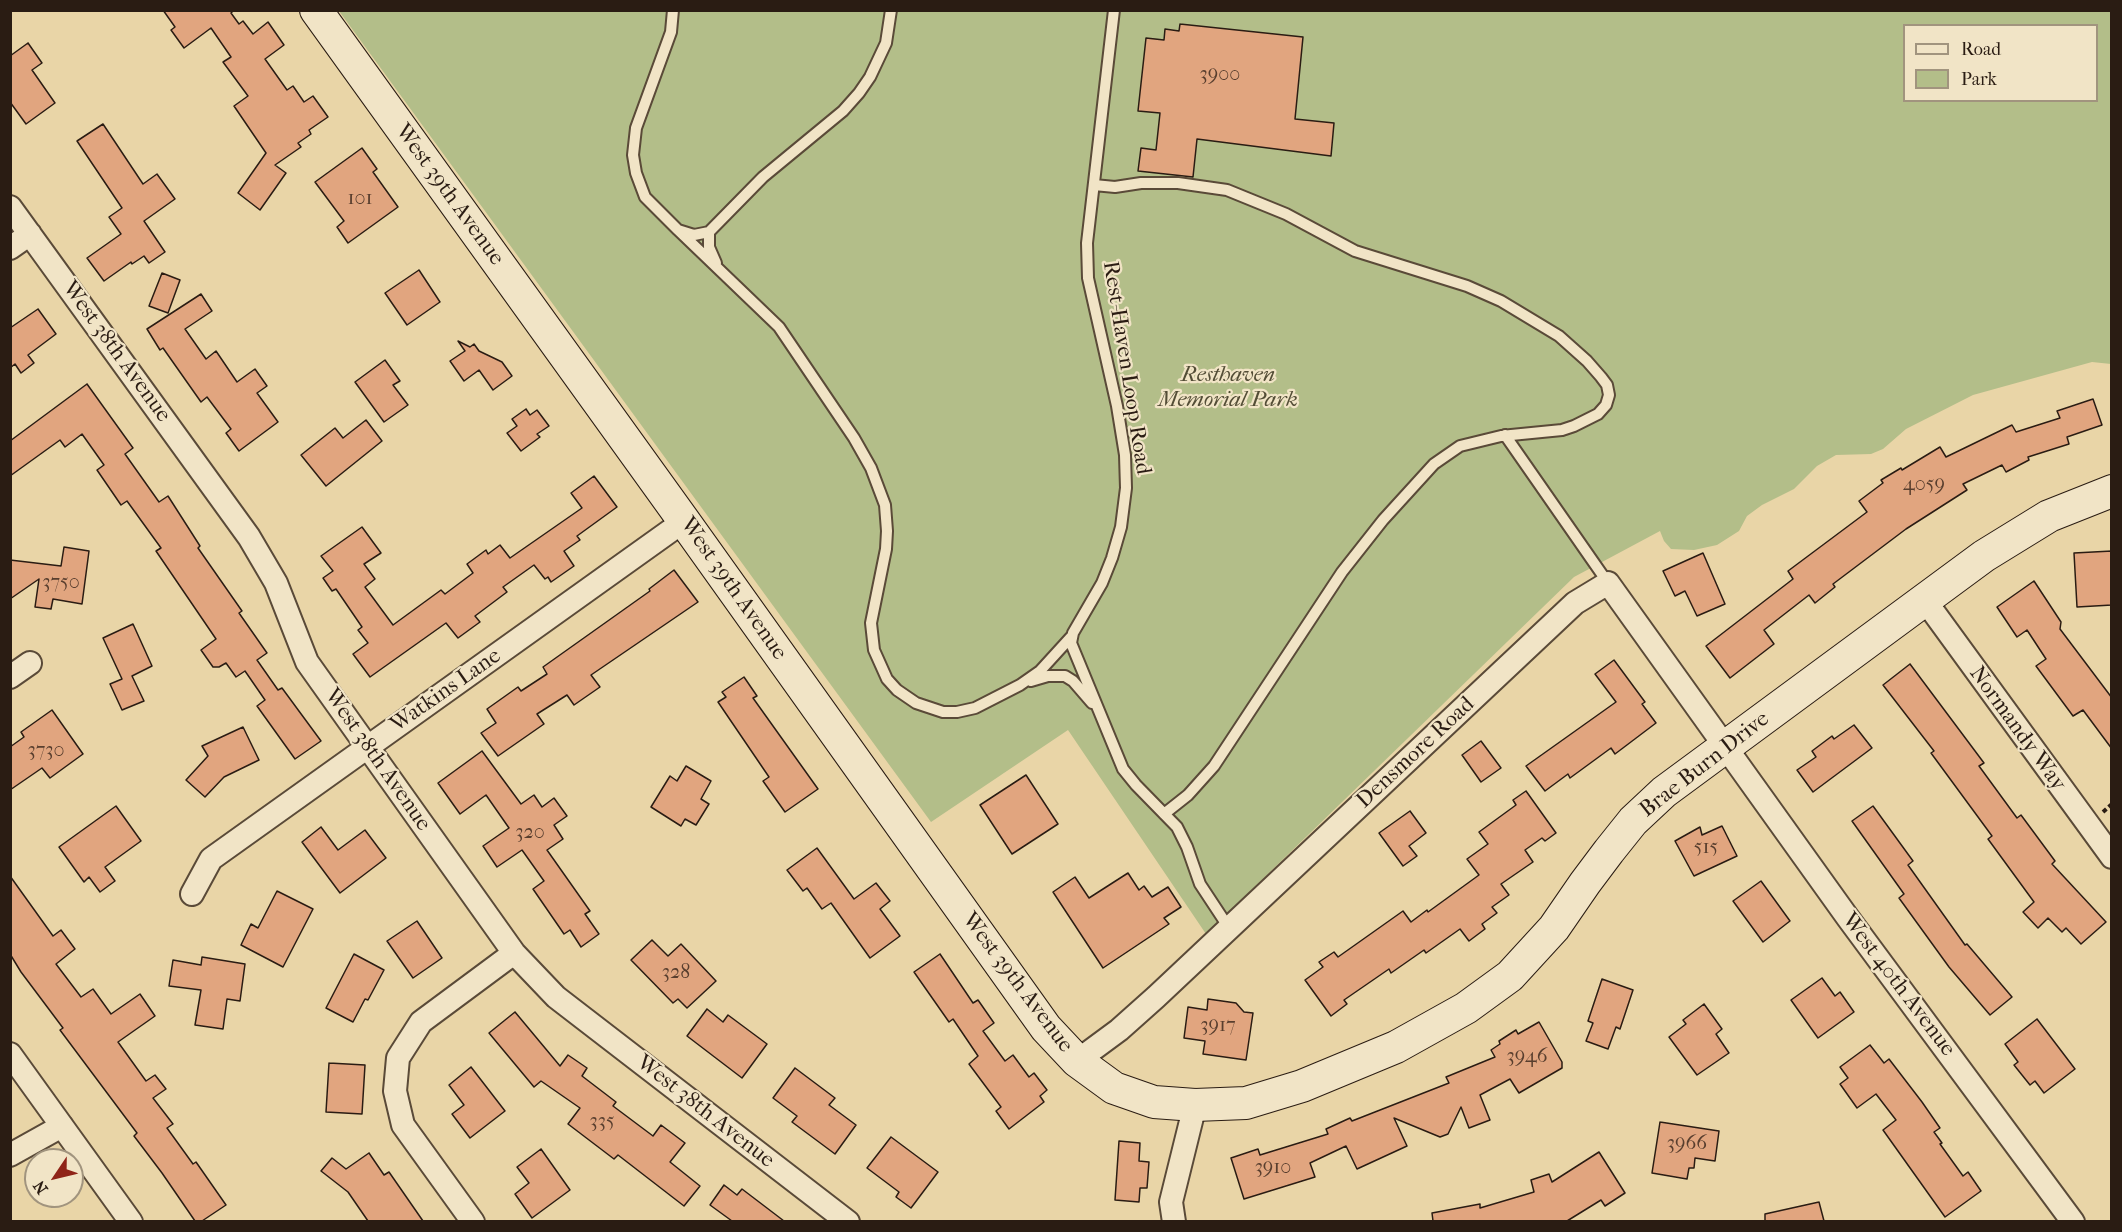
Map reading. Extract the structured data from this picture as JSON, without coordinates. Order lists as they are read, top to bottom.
{
  "streets": {
    "street": [
      "West 39th Avenue",
      "West 38th Avenue",
      "Watkins Lane",
      "Normandy Way",
      "Densmore Road",
      "Brae Burn Drive",
      "West 40th Avenue"
    ],
    "lane": ["Rest-Haven Loop Road"]
  },
  "crossings": [
    ["West 39th Avenue", "Watkins Lane"],
    ["West 39th Avenue", "Densmore Road"],
    ["West 39th Avenue", "Brae Burn Drive"],
    ["West 38th Avenue", "Watkins Lane"],
    ["Normandy Way", "Brae Burn Drive"],
    ["Brae Burn Drive", "West 40th Avenue"]
  ],
  "parks": ["Resthaven Memorial Park"],
  "house_numbers": [
    "3900",
    "101",
    "4059",
    "3750",
    "3730",
    "320",
    "515",
    "328",
    "3917",
    "3946",
    "335",
    "3966",
    "3910"
  ],
  "legend": ["Road", "Park"],
  "north": "bottom left"
}
